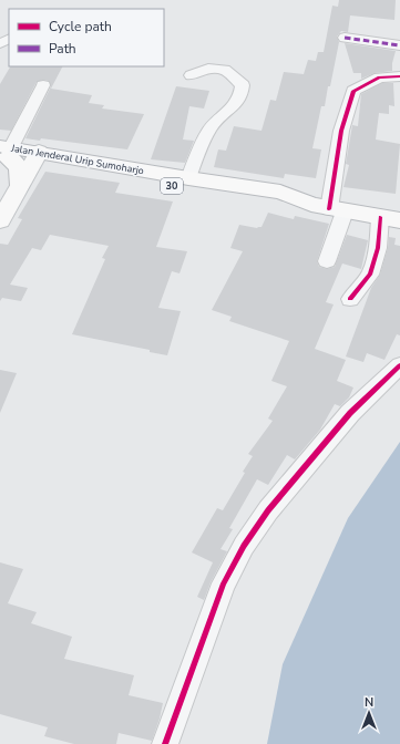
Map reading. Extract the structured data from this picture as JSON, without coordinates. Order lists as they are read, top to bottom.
{
  "streets": {
    "main road": ["Jalan Jenderal Urip Sumoharjo", "30"]
  },
  "legend": ["Cycle path", "Path"],
  "north": "top"
}
